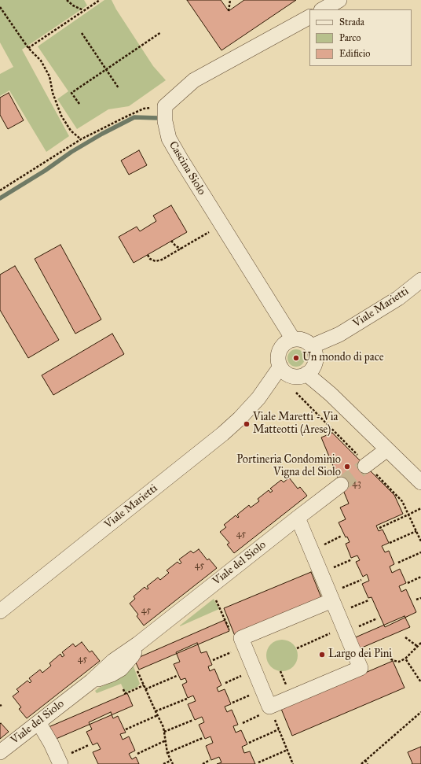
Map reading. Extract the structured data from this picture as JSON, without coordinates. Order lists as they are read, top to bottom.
{
  "streets": {
    "street": ["Cascina Siolo", "Viale Marietti", "Viale del Siolo"]
  },
  "crossings": [
    ["Cascina Siolo", "Viale Marietti"]
  ],
  "places": [
    "Un mondo di pace",
    "Viale Maretti - Via Matteotti (Arese)",
    "Portineria Condominio Vigna del Siolo",
    "Largo dei Pini"
  ],
  "house_numbers": [
    "43",
    "45",
    "45",
    "45",
    "45"
  ],
  "legend": ["Strada", "Parco", "Edificio"]
}
